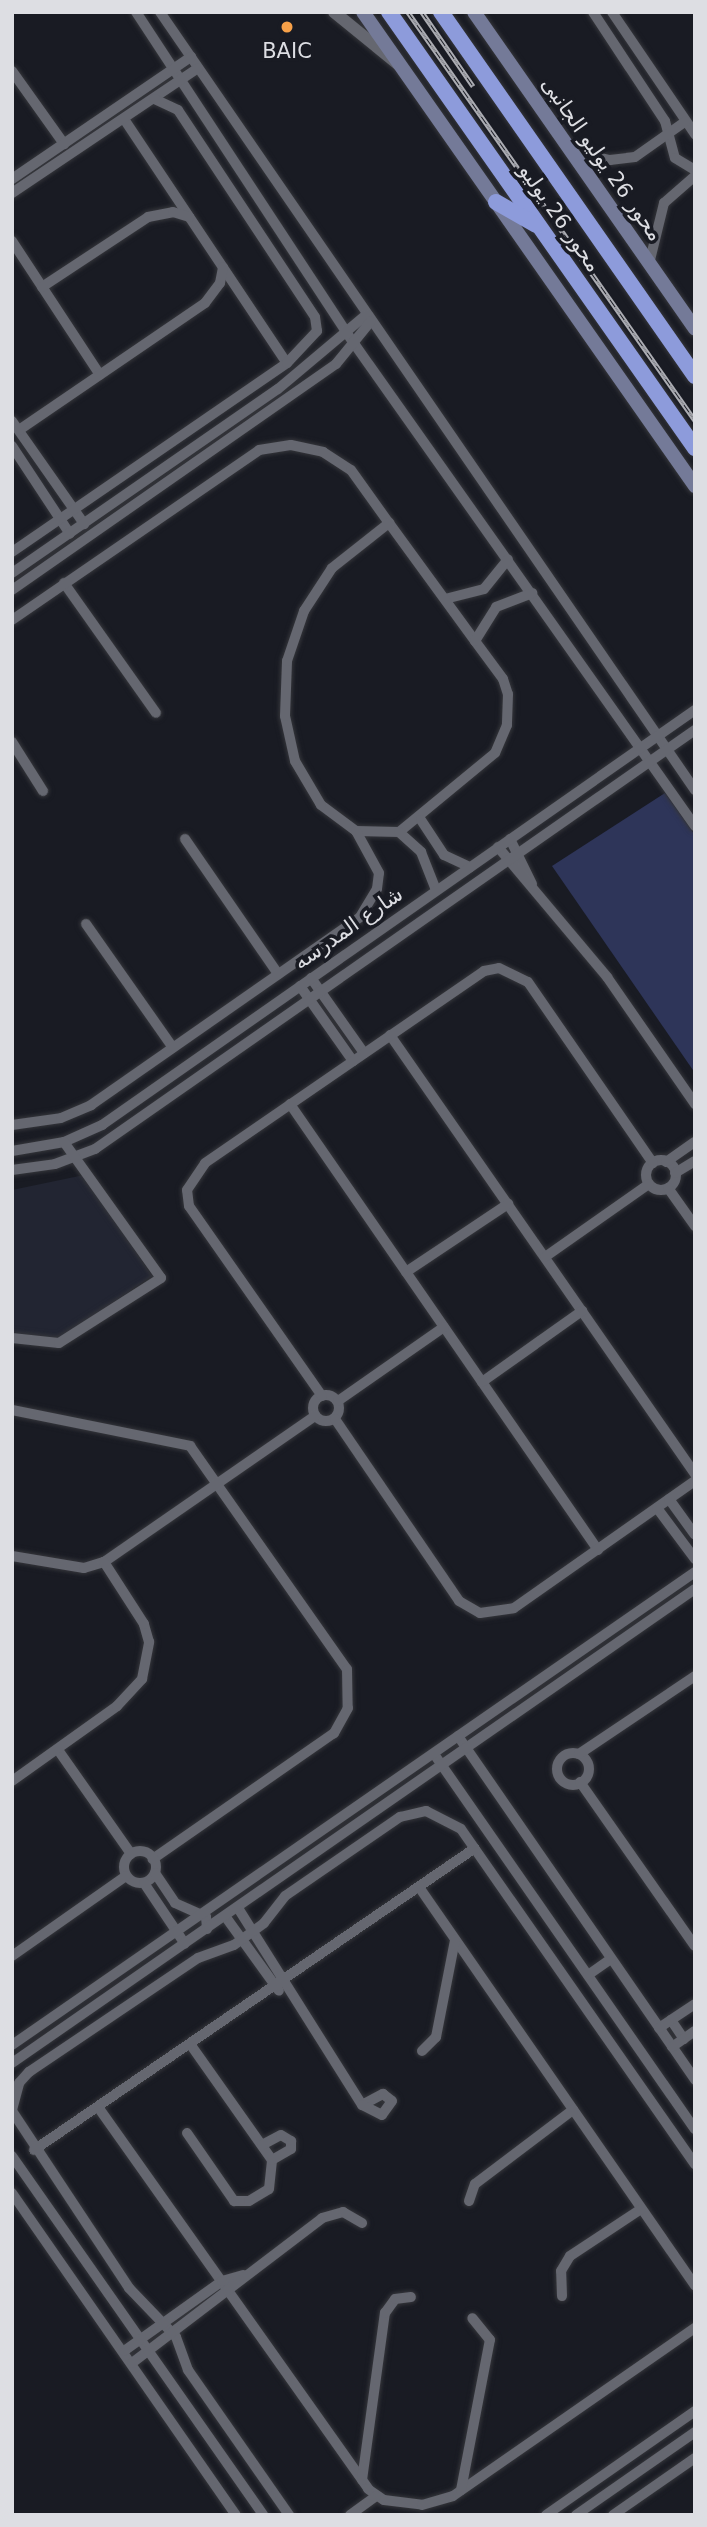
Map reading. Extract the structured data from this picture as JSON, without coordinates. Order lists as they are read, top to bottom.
{
  "streets": {
    "highway": ["محور 26 يوليو"],
    "main road": ["محور 26 يوليو الجانبى"],
    "street": ["شارع المدرسه"]
  },
  "places": ["BAIC"]
}
